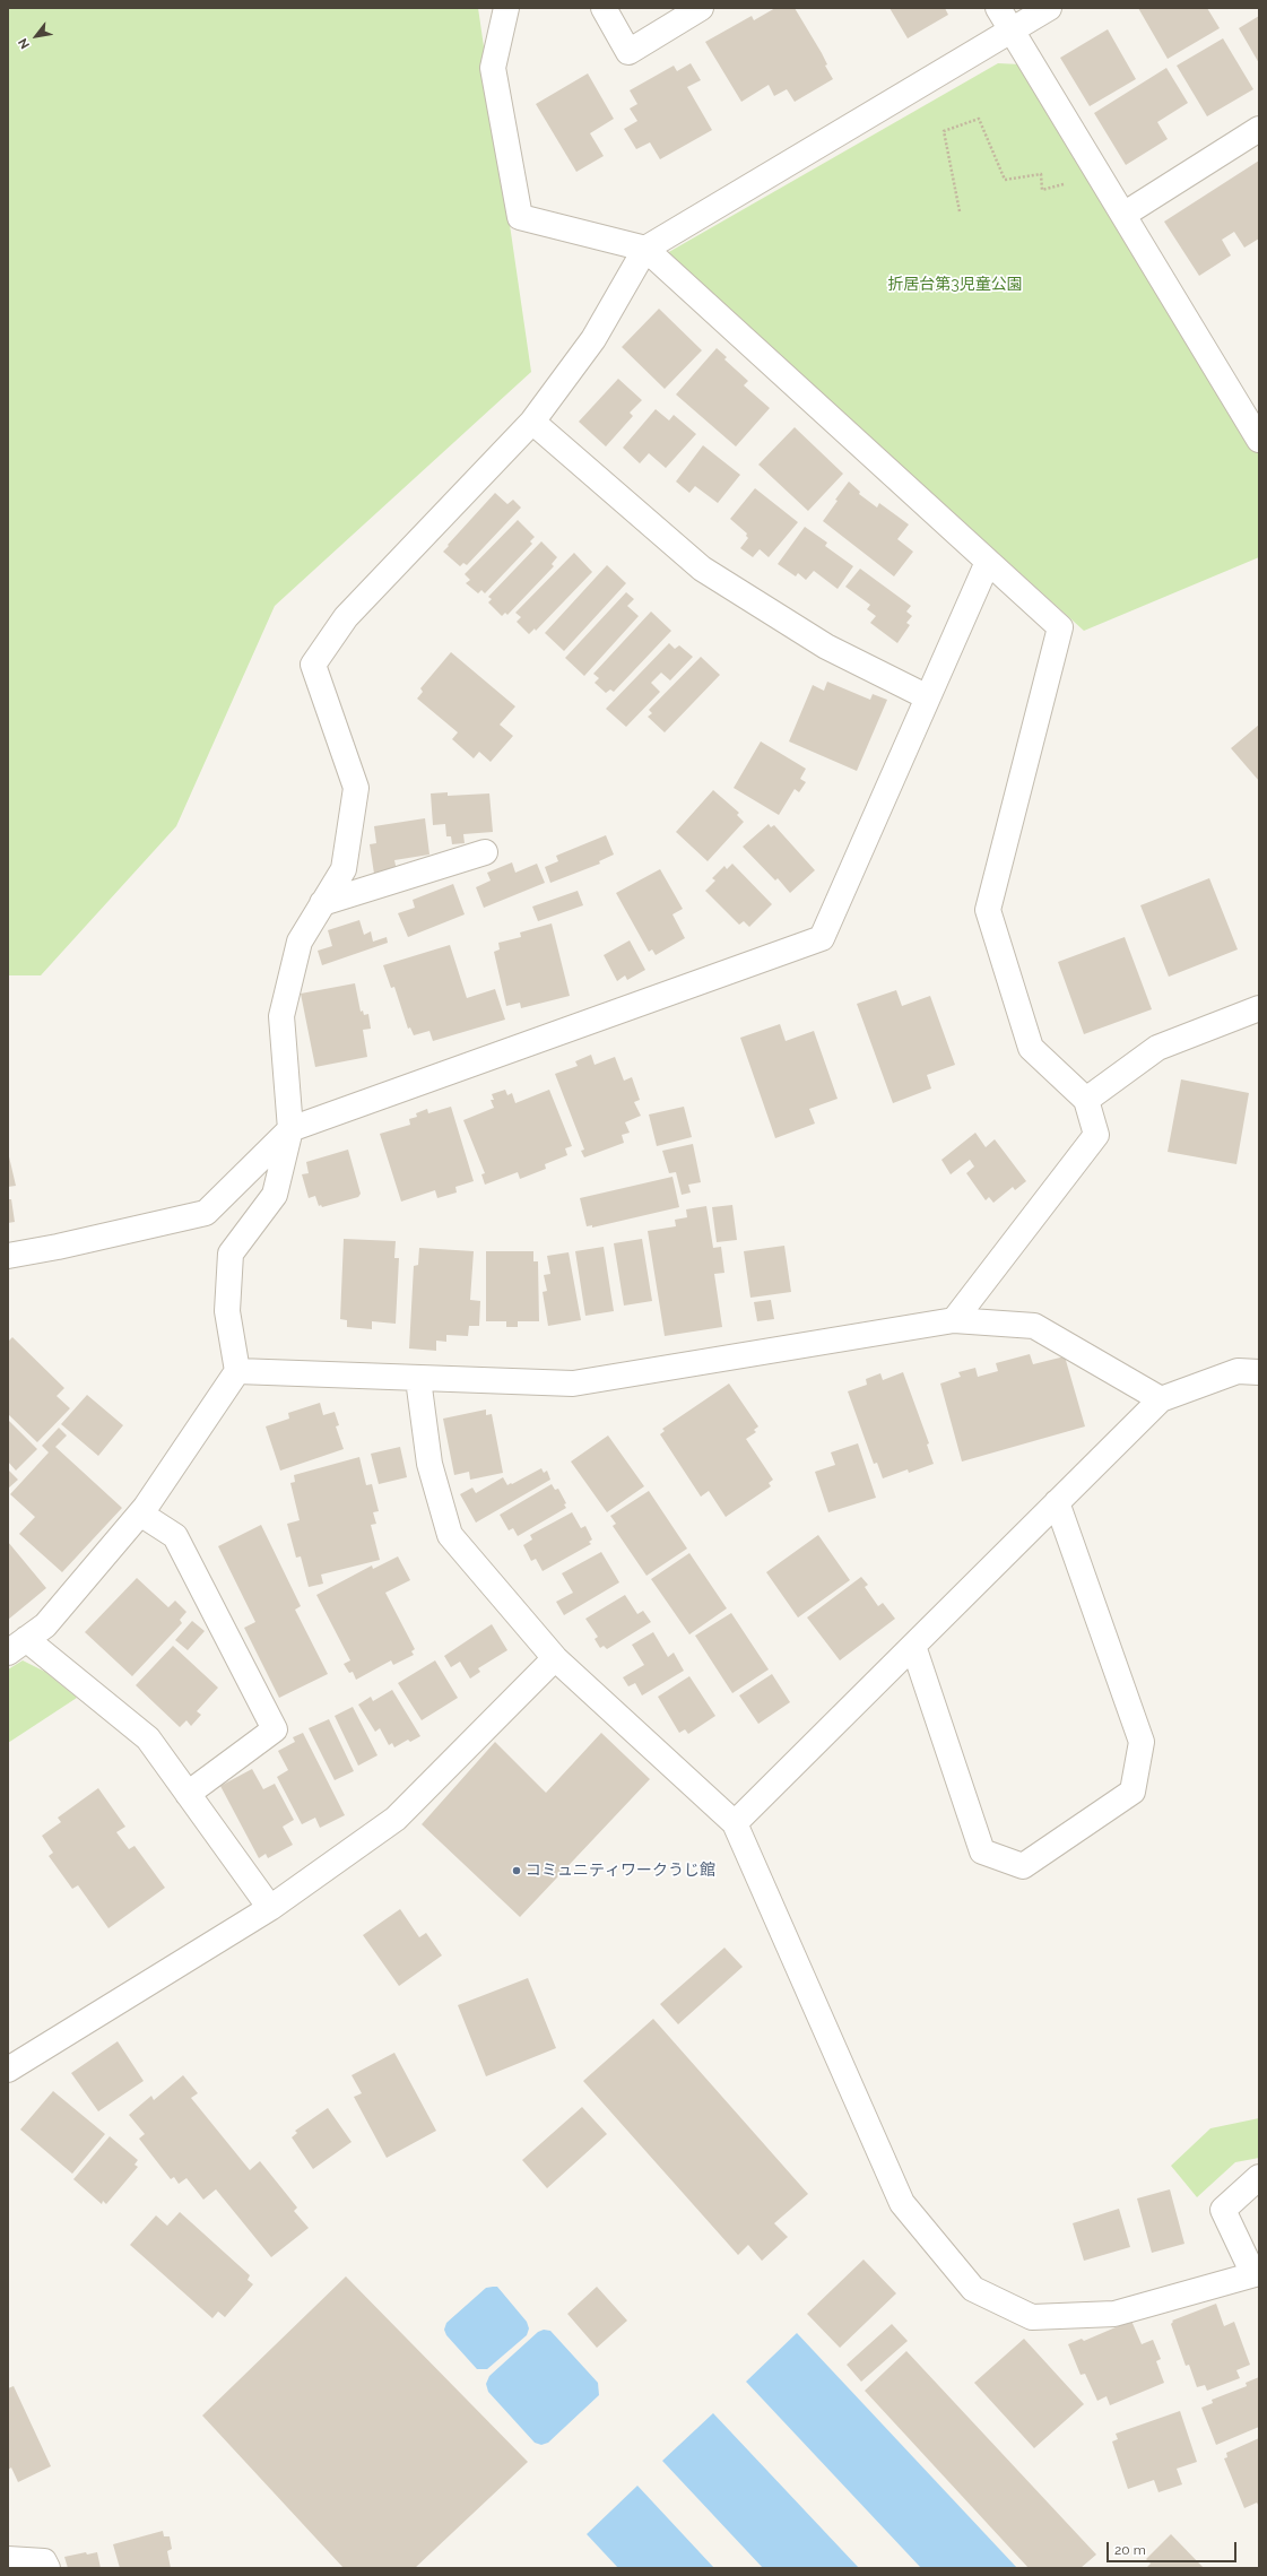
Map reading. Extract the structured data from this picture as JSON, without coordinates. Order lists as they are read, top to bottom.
{
  "parks": ["折居台第3児童公園"],
  "places": ["コミュニティワークうじ館"],
  "scale_bar": "20 m",
  "north": "bottom left"
}
